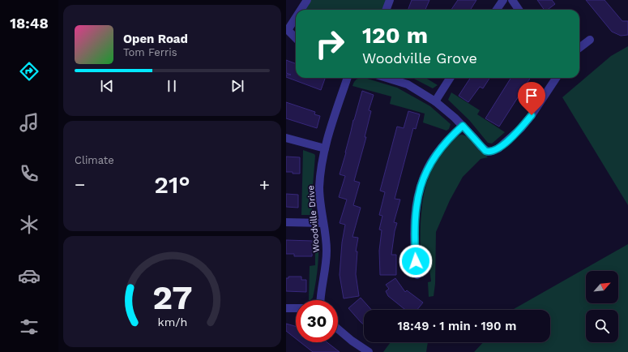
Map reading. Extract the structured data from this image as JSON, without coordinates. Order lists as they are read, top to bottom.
{
  "streets": {
    "street": ["Woodville Drive"]
  },
  "north": "top right",
  "page": {
    "tabs": "18:48",
    "turn": ["120 m", "Woodville Grove"],
    "song": ["Open Road", "Tom Ferris"],
    "tile": "Climate",
    "heat": ["−", "21°", "+"],
    "limit": "30",
    "trip": "18:49 · 1 min · 190 m",
    "gauge": ["27", "km/h"]
  }
}
